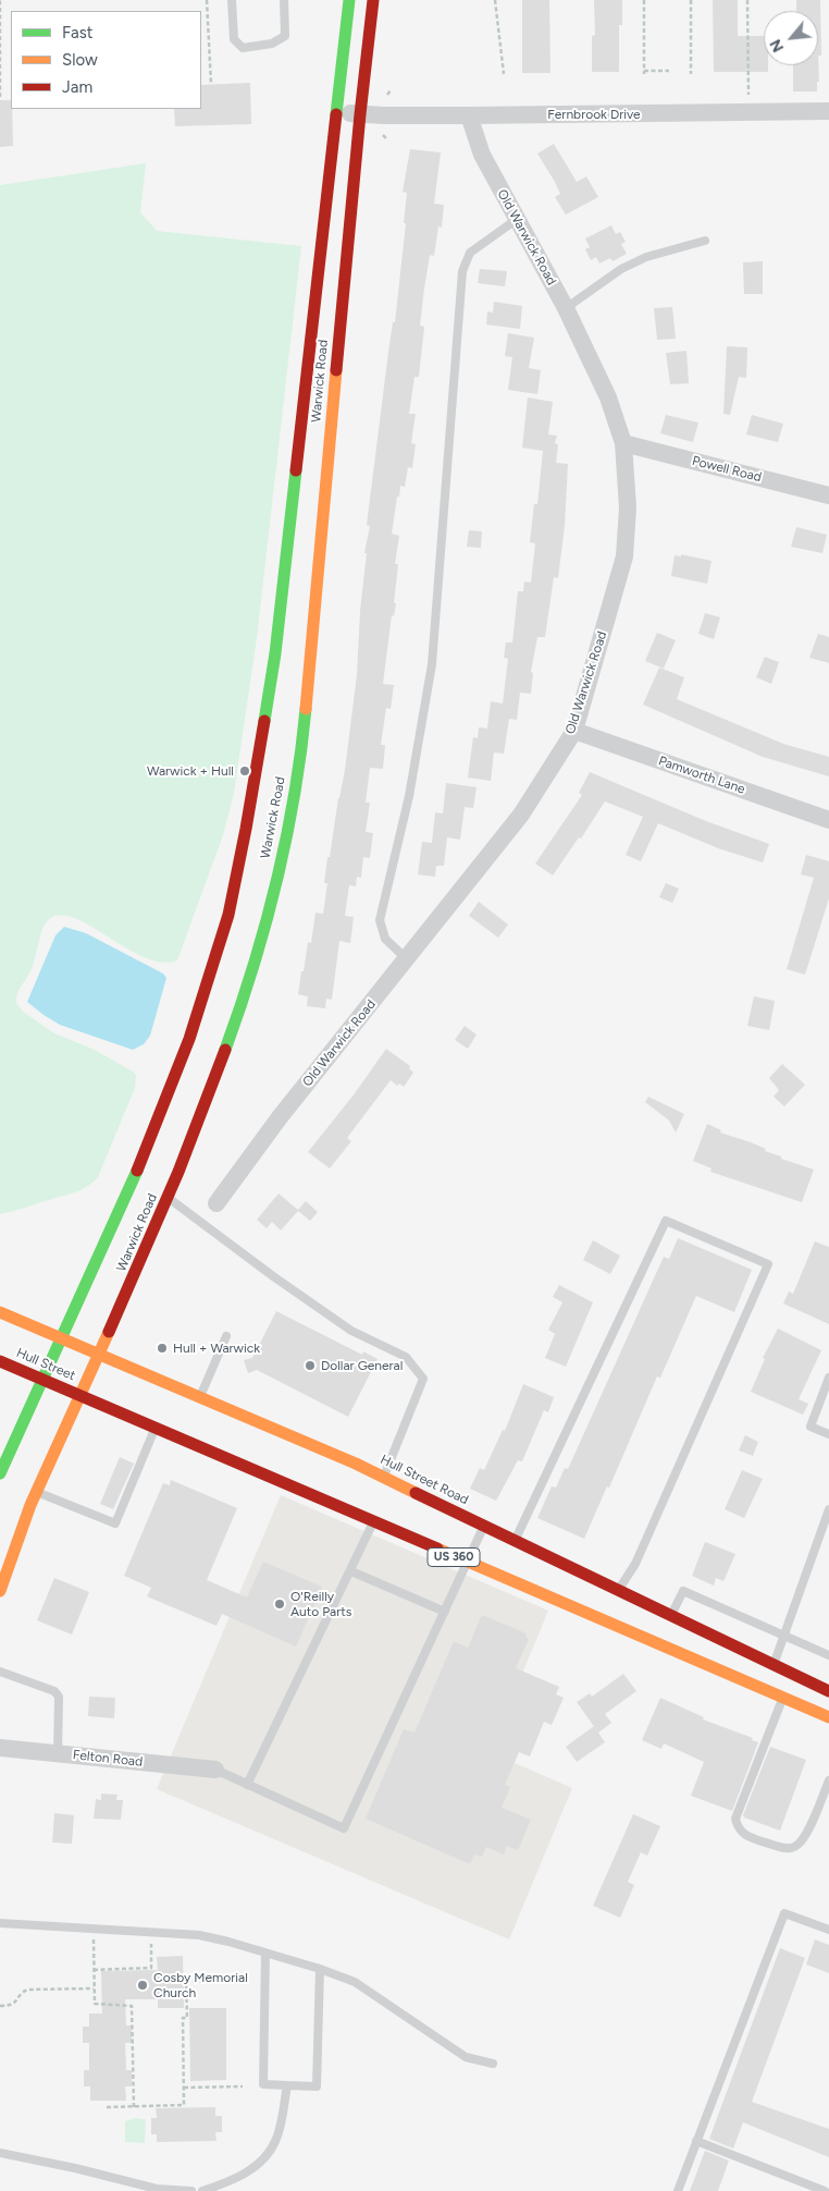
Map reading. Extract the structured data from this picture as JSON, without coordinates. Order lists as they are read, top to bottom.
{
  "streets": {
    "main road": [
      "Warwick Road",
      "Hull Street",
      "Hull Street Road",
      "US 360"
    ],
    "street": [
      "Fernbrook Drive",
      "Old Warwick Road",
      "Powell Road",
      "Pamworth Lane",
      "Felton Road"
    ]
  },
  "crossings": [
    ["Fernbrook Drive", "Old Warwick Road"],
    ["Fernbrook Drive", "Warwick Road"],
    ["Old Warwick Road", "Powell Road"],
    ["Old Warwick Road", "Pamworth Lane"],
    ["Warwick Road", "Hull Street"],
    ["Warwick Road", "Hull Street Road"],
    ["Hull Street", "Hull Street Road"]
  ],
  "places": [
    "Warwick + Hull",
    "Hull + Warwick",
    "Dollar General",
    "O'Reilly Auto Parts",
    "Cosby Memorial Church"
  ],
  "legend": ["Fast", "Slow", "Jam"],
  "north": "bottom left"
}
